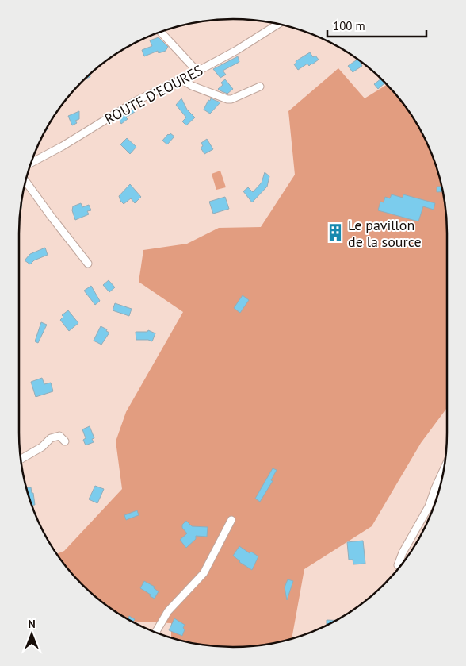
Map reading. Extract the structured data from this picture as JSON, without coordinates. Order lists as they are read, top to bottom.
{
  "streets": {
    "street": ["ROUTE D'EOURES"]
  },
  "places": {
    "building": ["Le pavillon de la source"]
  },
  "scale_bar": "100 m",
  "north": "top"
}
